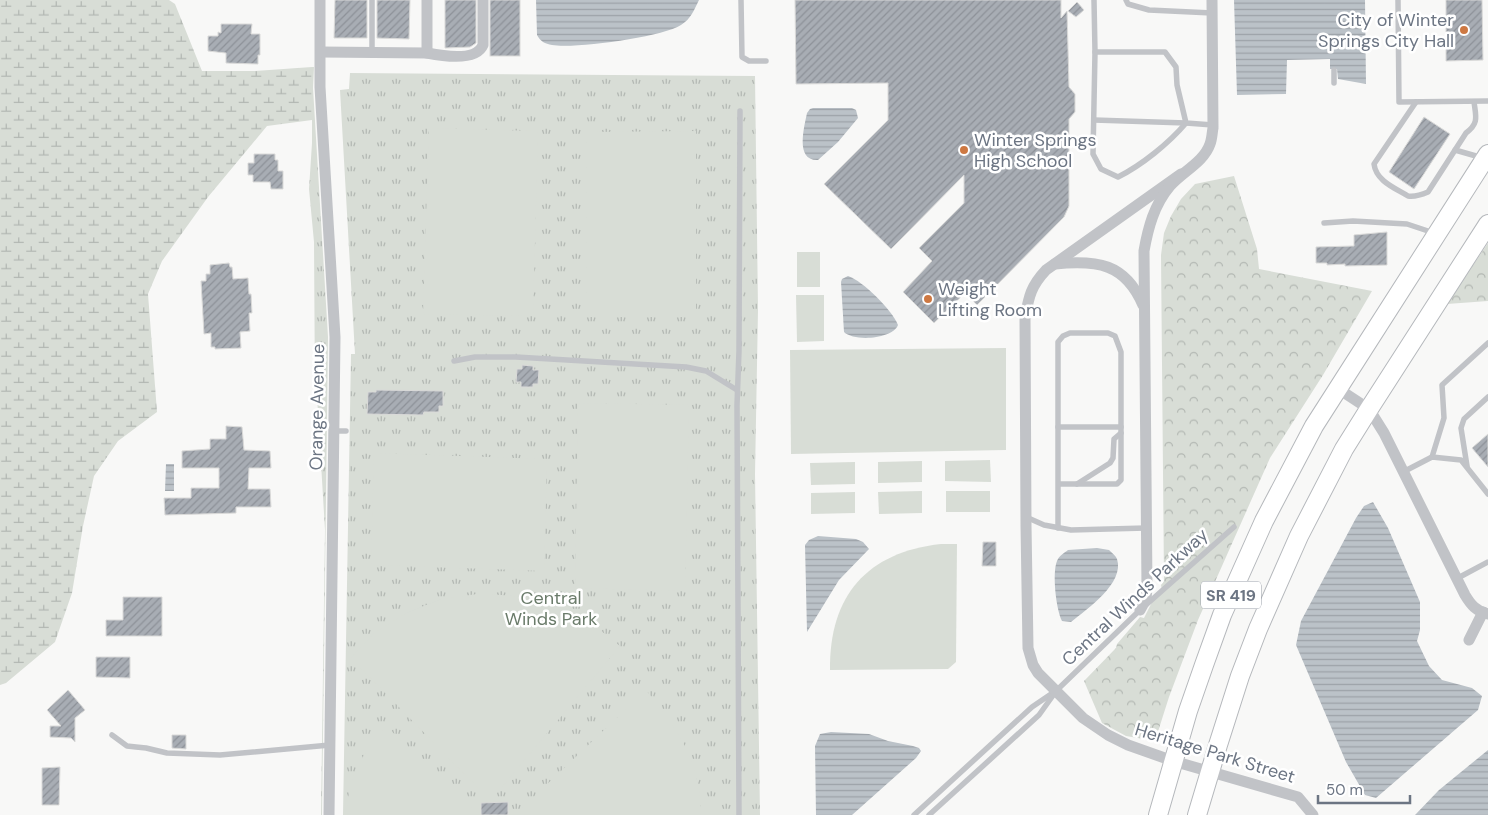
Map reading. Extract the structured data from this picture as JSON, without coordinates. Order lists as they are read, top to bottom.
{
  "streets": {
    "main road": ["SR 419"],
    "street": ["Orange Avenue", "Heritage Park Street"],
    "lane": ["Central Winds Parkway"]
  },
  "crossings": [
    ["SR 419", "Heritage Park Street"],
    ["Central Winds Parkway", "Heritage Park Street"]
  ],
  "parks": ["Central Winds Park"],
  "places": ["City of Winter Springs City Hall", "Winter Springs High School", "Weight Lifting Room"],
  "scale_bar": "50 m"
}
